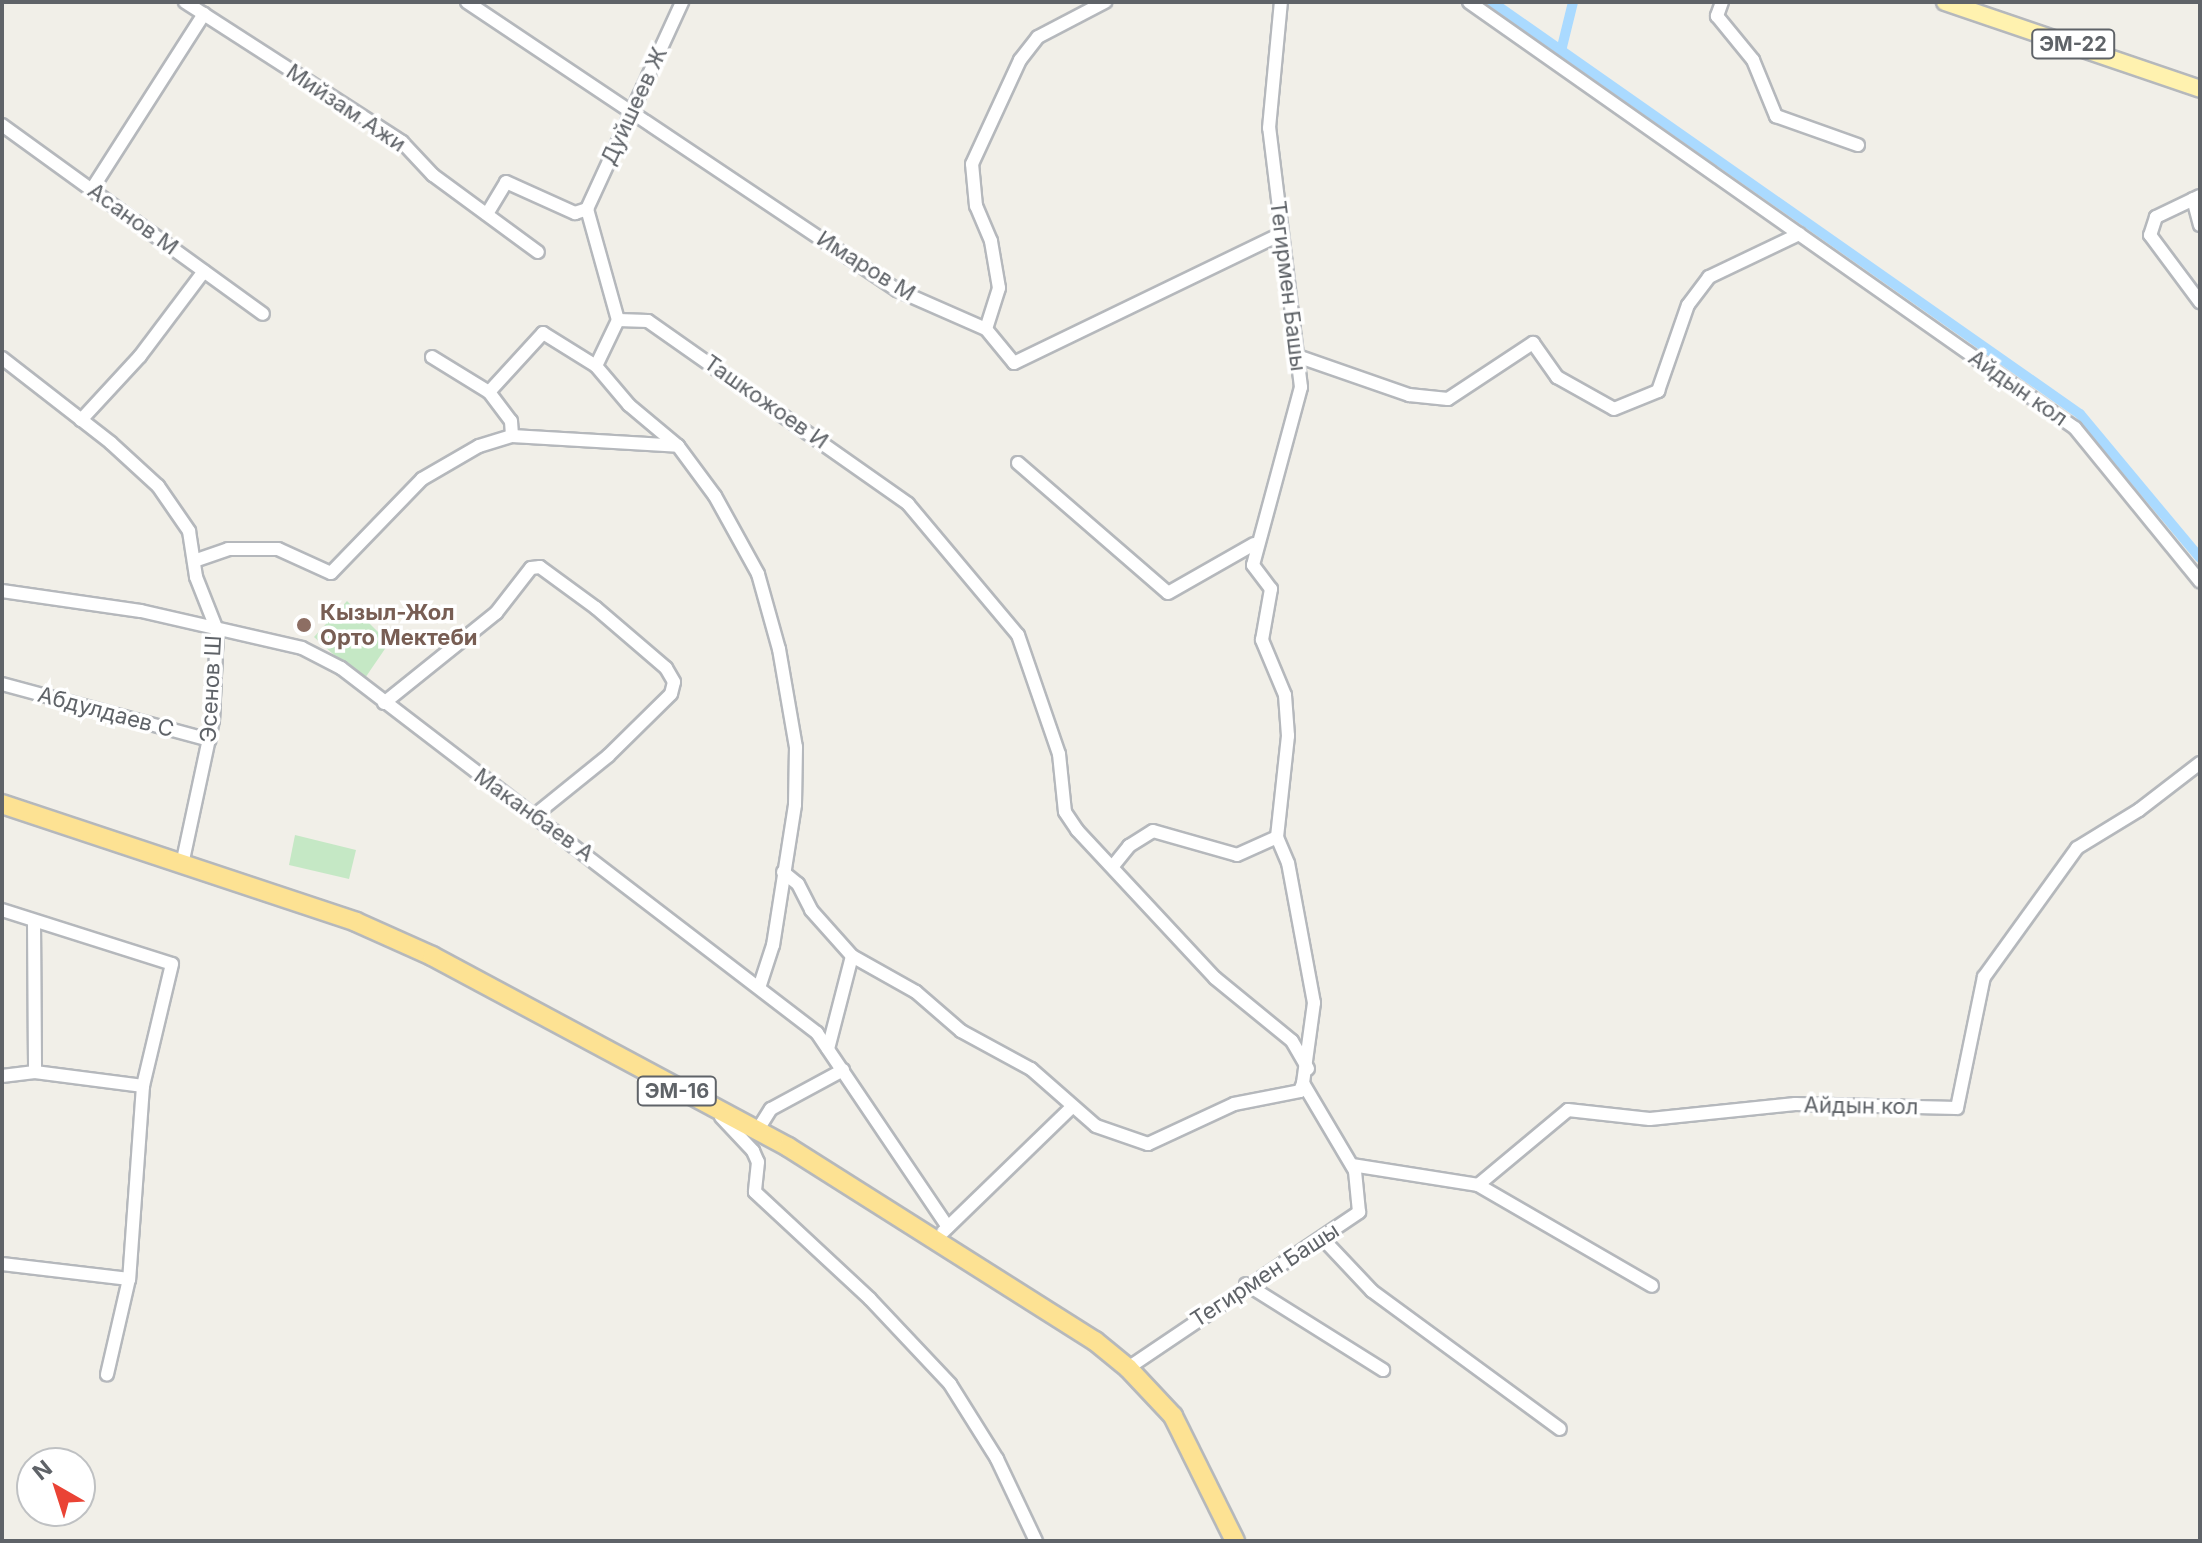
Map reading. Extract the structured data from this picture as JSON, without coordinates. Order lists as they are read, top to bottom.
{
  "streets": {
    "highway": ["ЭМ-16"],
    "main road": ["ЭМ-22"],
    "street": [
      "Дуйшеев Ж",
      "Мийзам Ажи",
      "Асанов М",
      "Имаров М",
      "Тегирмен Башы",
      "Айдын кол",
      "Ташкожоев И",
      "Эсенов Ш",
      "Абдулдаев С",
      "Маканбаев А"
    ]
  },
  "crossings": [
    ["Дуйшеев Ж", "Имаров М"],
    ["Имаров М", "Тегирмен Башы"],
    ["Тегирмен Башы", "ЭМ-16"],
    ["Эсенов Ш", "Абдулдаев С"],
    ["Эсенов Ш", "Маканбаев А"],
    ["Эсенов Ш", "ЭМ-16"],
    ["Маканбаев А", "ЭМ-16"]
  ],
  "places": ["Кызыл-Жол Орто Мектеби"],
  "north": "top left"
}
